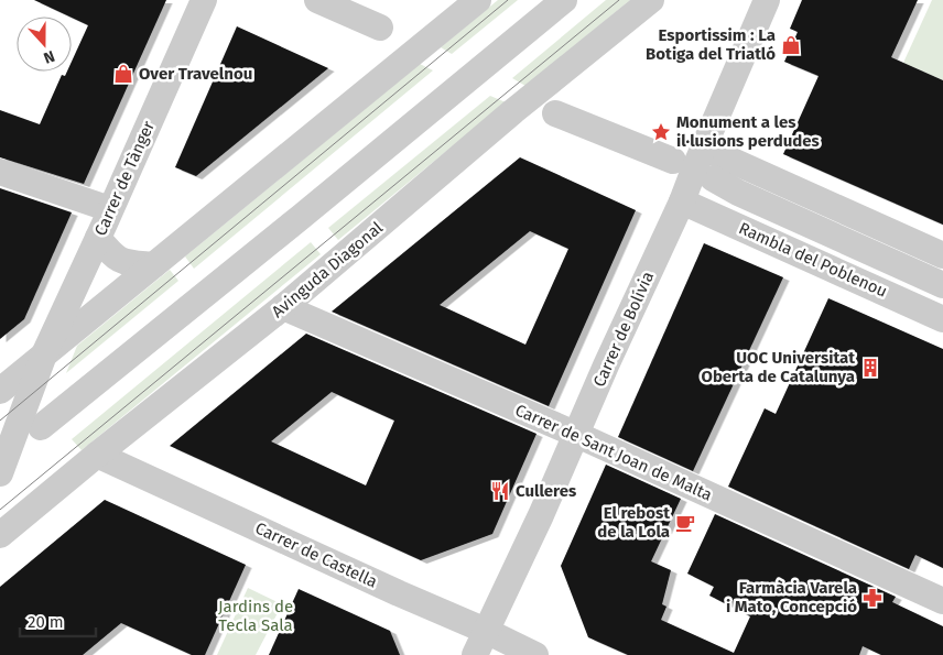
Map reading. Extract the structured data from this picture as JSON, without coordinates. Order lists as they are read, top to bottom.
{
  "streets": {
    "street": [
      "Carrer de Tànger",
      "Rambla del Poblenou",
      "Avinguda Diagonal",
      "Carrer de Bolívia",
      "Carrer de Sant Joan de Malta",
      "Carrer de Castella"
    ]
  },
  "crossings": [
    ["Rambla del Poblenou", "Carrer de Bolívia"],
    ["Avinguda Diagonal", "Carrer de Sant Joan de Malta"],
    ["Avinguda Diagonal", "Carrer de Castella"],
    ["Carrer de Bolívia", "Carrer de Sant Joan de Malta"],
    ["Carrer de Bolívia", "Carrer de Castella"]
  ],
  "parks": ["Jardins de Tecla Sala"],
  "places": {
    "shop": ["Esportissim : La Botiga del Triatló", "Over Travelnou"],
    "place": ["Monument a les il·lusions perdudes"],
    "building": ["UOC Universitat Oberta de Catalunya"],
    "restaurant": ["Culleres"],
    "cafe": ["El rebost de la Lola"],
    "pharmacy": ["Farmàcia Varela i Mato, Concepció"]
  },
  "scale_bar": "20 m",
  "north": "bottom"
}
